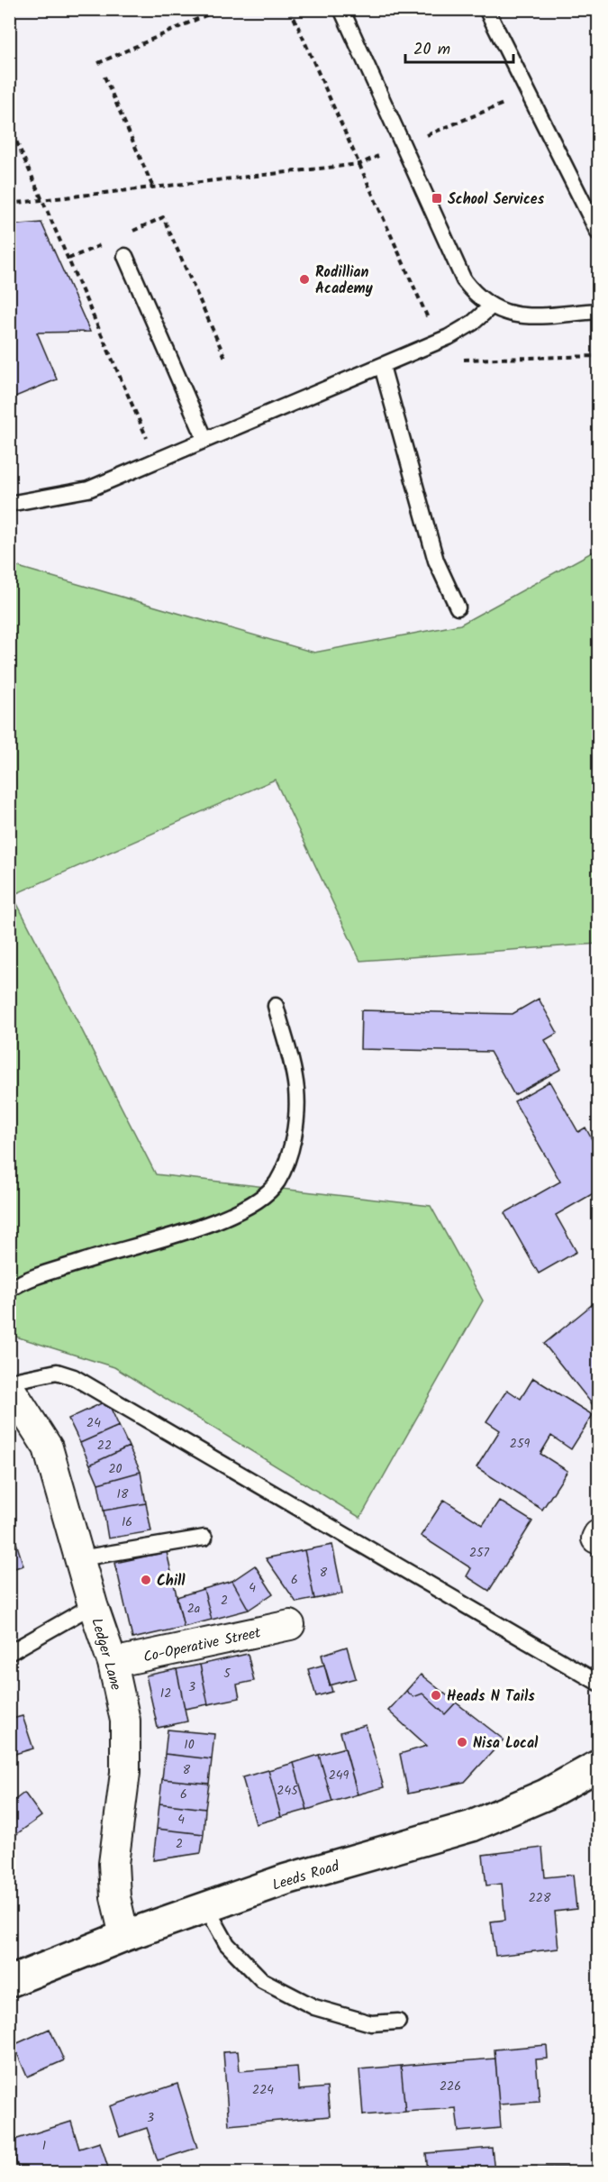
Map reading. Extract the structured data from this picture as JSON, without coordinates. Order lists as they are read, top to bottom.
{
  "streets": {
    "main road": ["Leeds Road"],
    "street": ["Co-Operative Street", "Ledger Lane"]
  },
  "crossings": [
    ["Co-Operative Street", "Ledger Lane"],
    ["Ledger Lane", "Leeds Road"]
  ],
  "places": {
    "transit": ["School Services"],
    "other": [
      "Rodillian Academy",
      "Chill",
      "Heads N Tails",
      "Nisa Local"
    ]
  },
  "house_numbers": [
    "24",
    "259",
    "22",
    "20",
    "18",
    "16",
    "257",
    "8",
    "6",
    "4",
    "2",
    "2a",
    "5",
    "3",
    "12",
    "10",
    "8",
    "249",
    "245",
    "6",
    "4",
    "2",
    "228",
    "226",
    "224",
    "3",
    "1"
  ],
  "scale_bar": "20 m"
}
